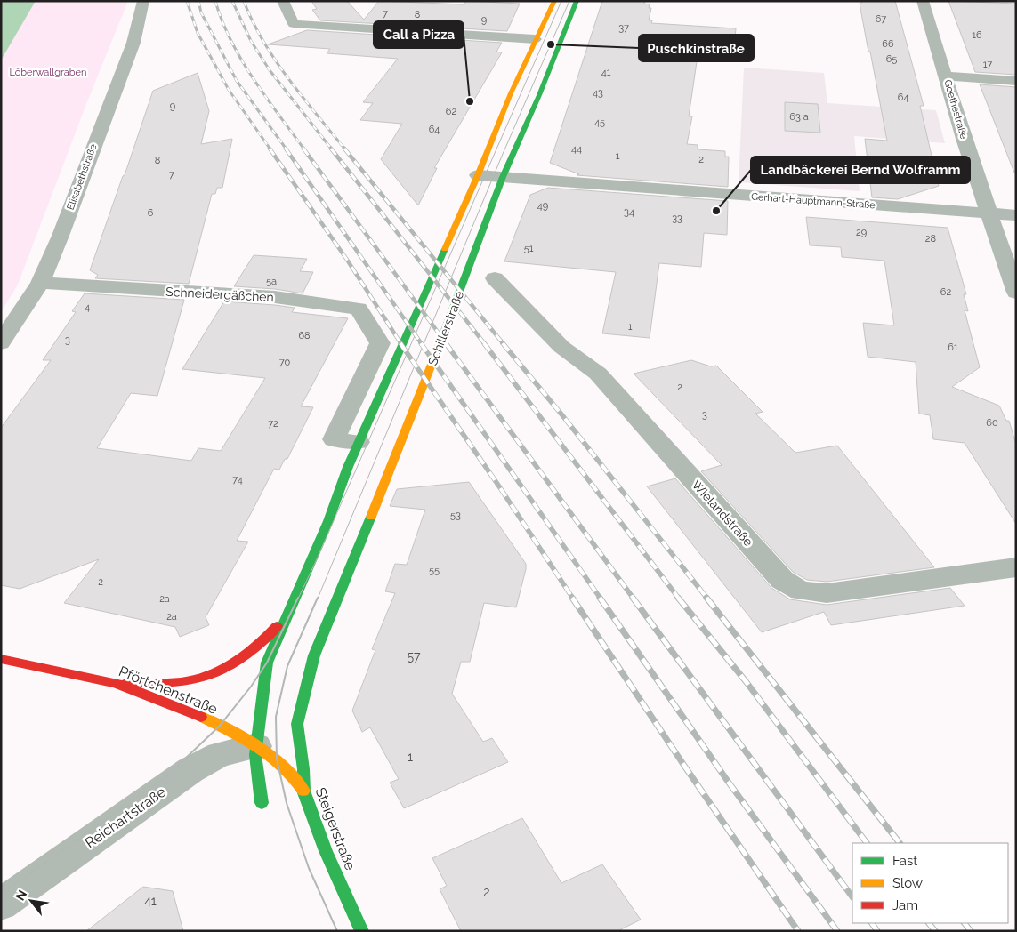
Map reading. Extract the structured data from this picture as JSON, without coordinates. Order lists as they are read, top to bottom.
{
  "streets": {
    "main road": ["Schillerstraße", "Pförtchenstraße", "Steigerstraße"],
    "street": [
      "Goethestraße",
      "Elisabethstraße",
      "Gerhart-Hauptmann-Straße",
      "Schneidergäßchen",
      "Wielandstraße",
      "Reichartstraße"
    ]
  },
  "crossings": [
    ["Goethestraße", "Gerhart-Hauptmann-Straße"],
    ["Elisabethstraße", "Schneidergäßchen"],
    ["Gerhart-Hauptmann-Straße", "Schillerstraße"],
    ["Schillerstraße", "Steigerstraße"],
    ["Pförtchenstraße", "Reichartstraße"],
    ["Pförtchenstraße", "Steigerstraße"]
  ],
  "parks": ["Löberwallgraben"],
  "places": ["Puschkinstraße", "Call a Pizza", "Landbäckerei Bernd Wolframm"],
  "house_numbers": [
    "7",
    "8",
    "67",
    "9",
    "37",
    "16",
    "66",
    "65",
    "17",
    "41",
    "43",
    "64",
    "9",
    "62",
    "63 a",
    "45",
    "64",
    "44",
    "1",
    "2",
    "8",
    "7",
    "49",
    "34",
    "6",
    "33",
    "29",
    "28",
    "51",
    "5a",
    "62",
    "4",
    "1",
    "68",
    "3",
    "61",
    "70",
    "2",
    "3",
    "60",
    "72",
    "74",
    "53",
    "55",
    "2",
    "2a",
    "2a",
    "57",
    "1",
    "2",
    "41"
  ],
  "legend": ["Fast", "Slow", "Jam"],
  "north": "top left"
}
